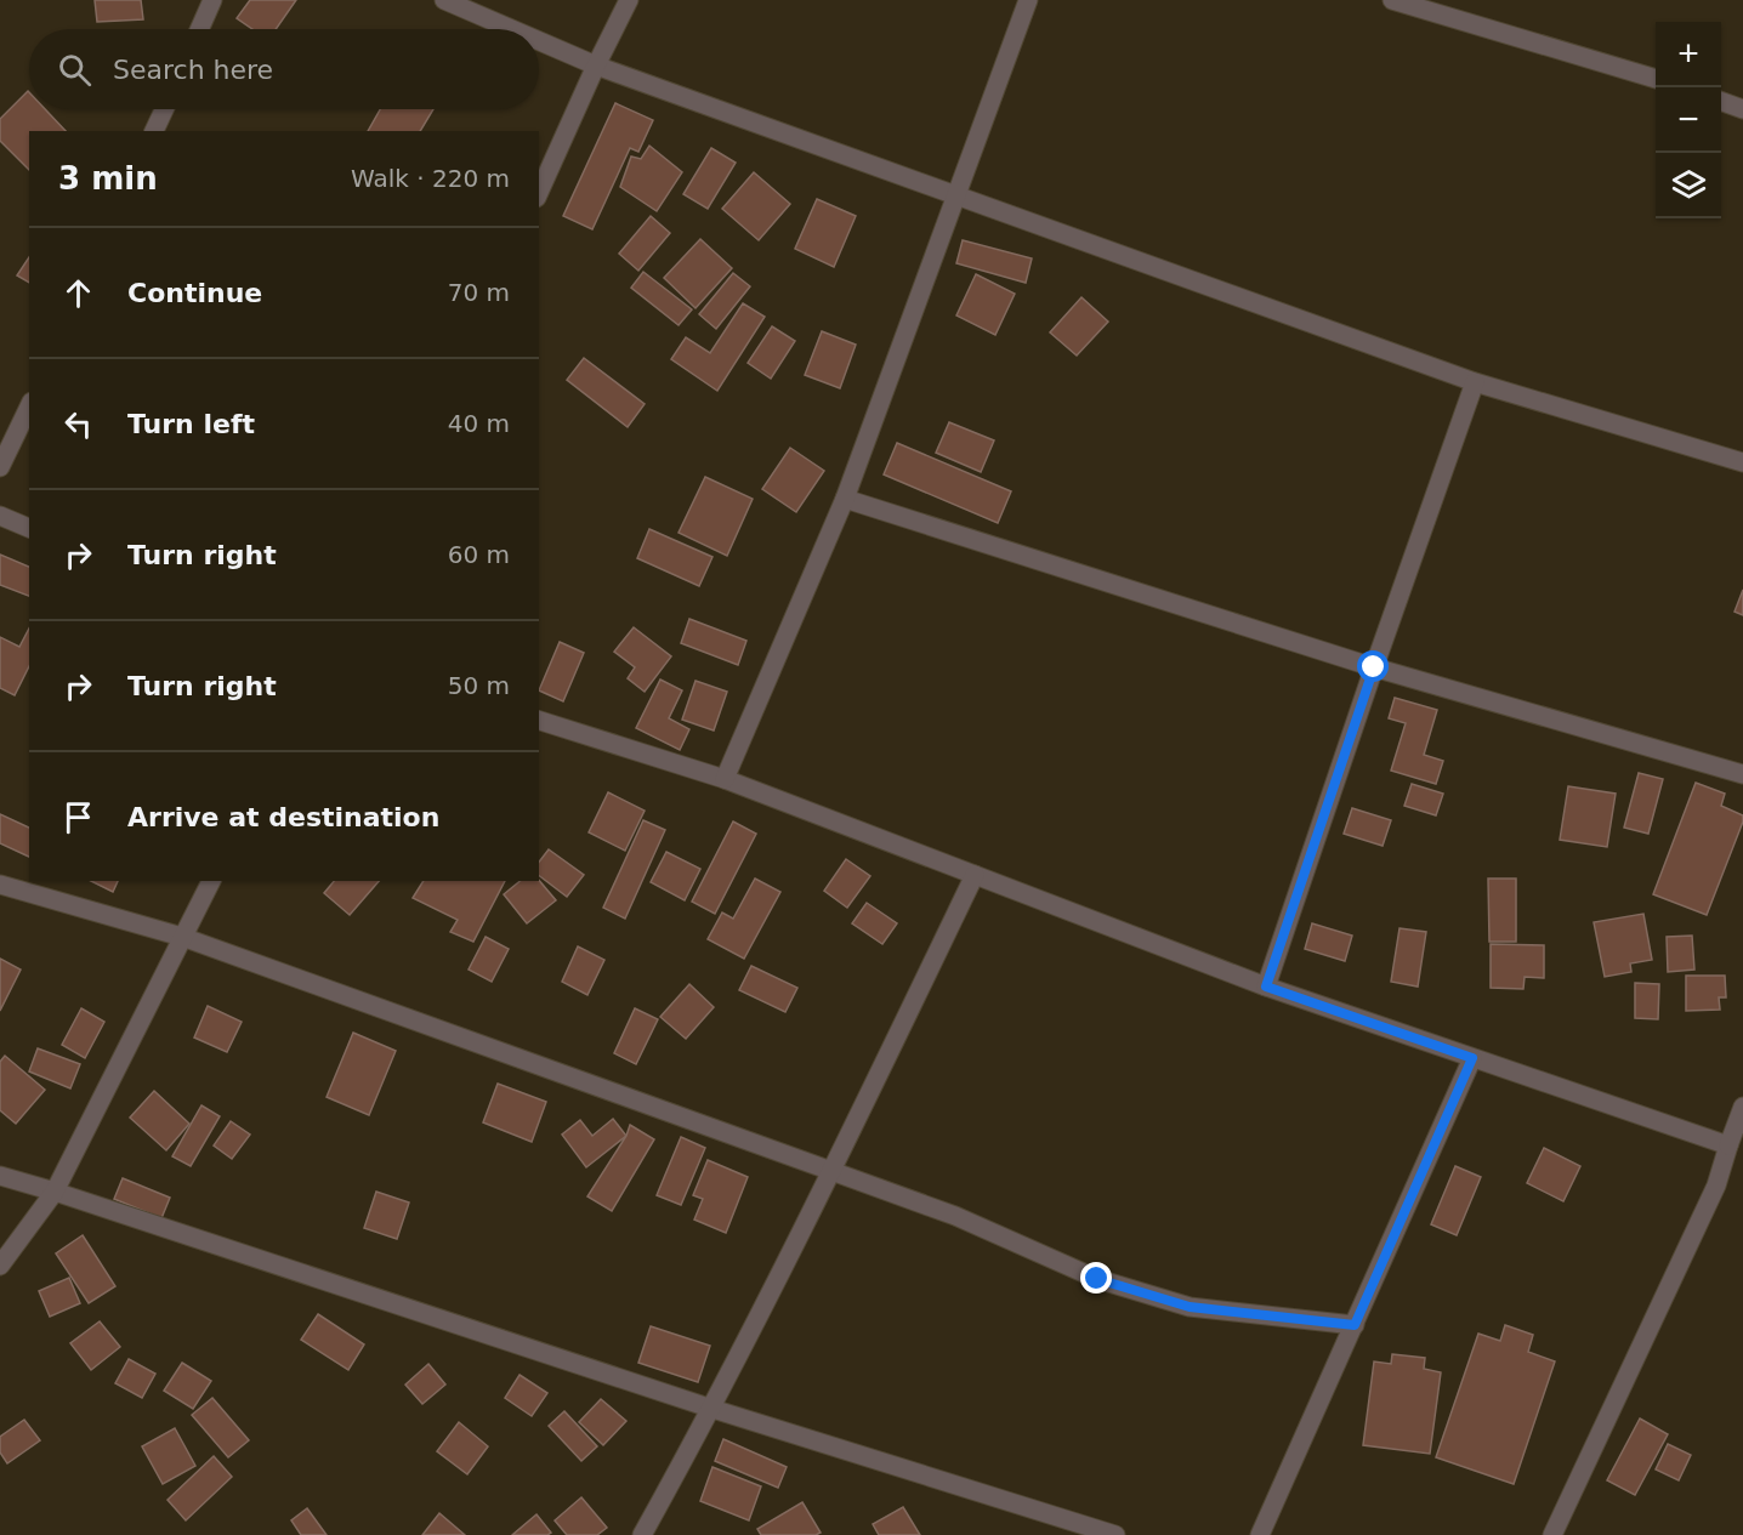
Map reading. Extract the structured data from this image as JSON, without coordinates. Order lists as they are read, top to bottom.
{
  "page": {
    "map_buttons": ["+", "−"],
    "search": "Search here",
    "heading": ["3 min", "Walk · 220 m"],
    "list": [
      ["Continue", "70 m"],
      ["Turn left", "40 m"],
      ["Turn right", "60 m"],
      ["Turn right", "50 m"],
      "Arrive at destination"
    ]
  }
}
